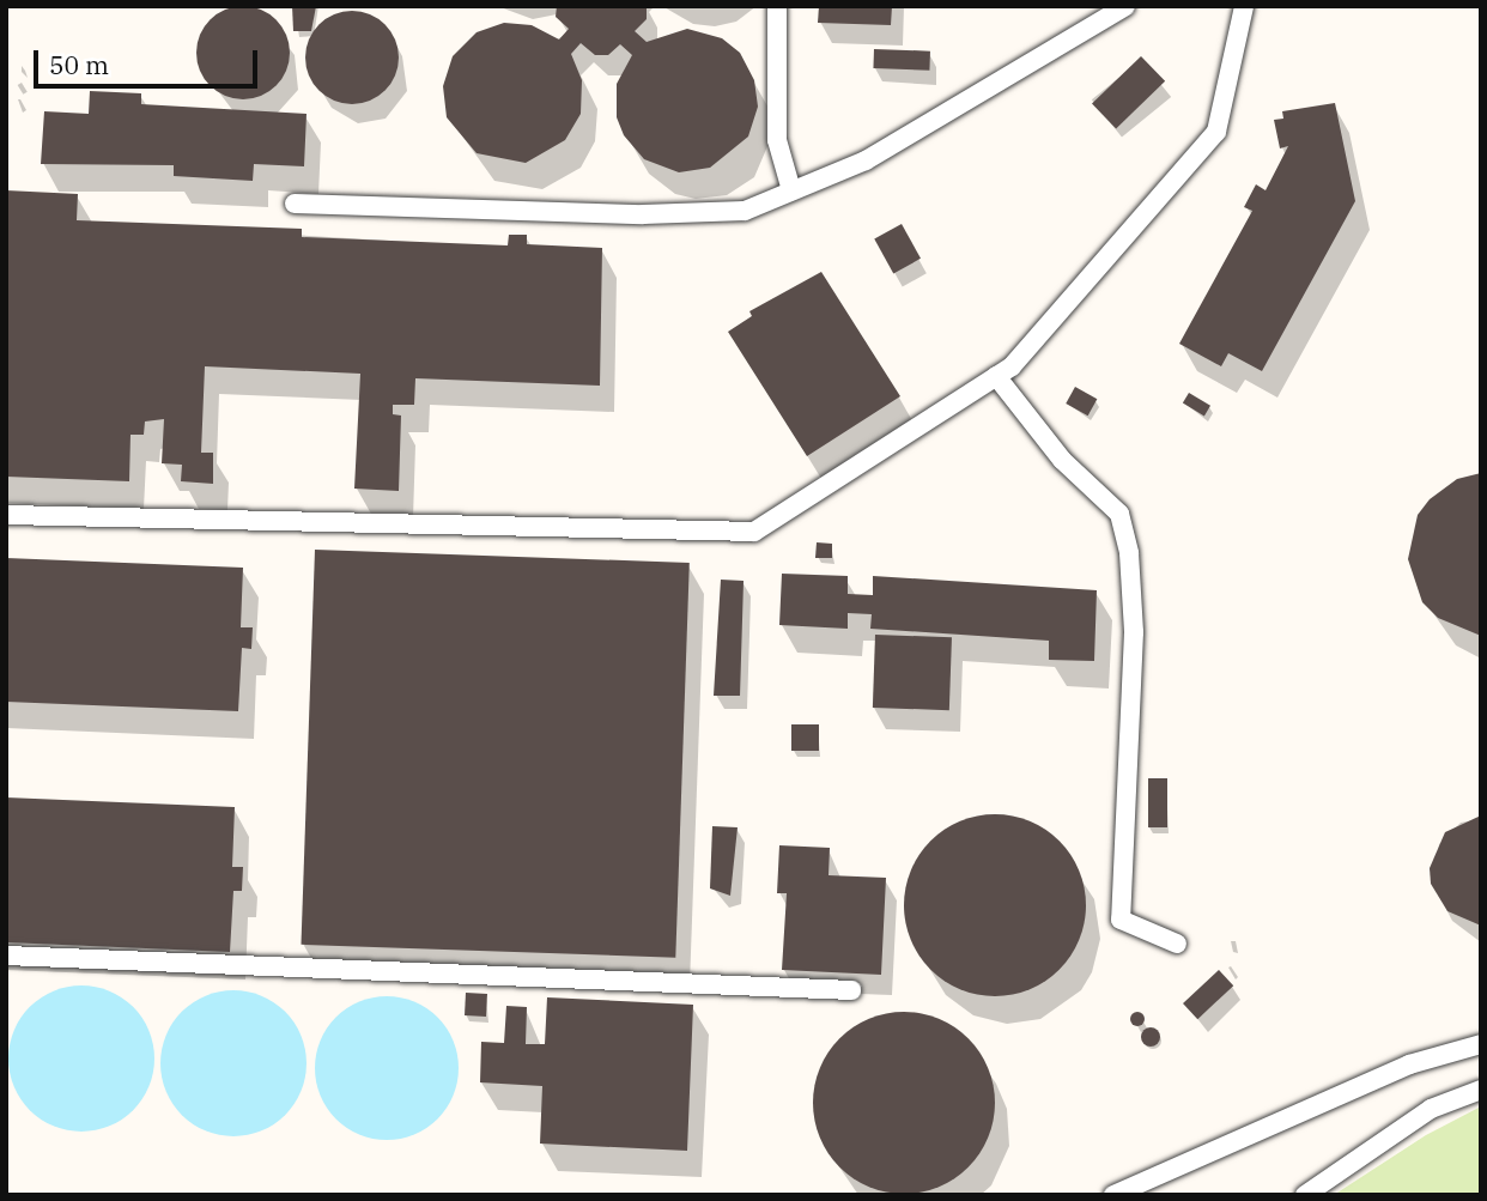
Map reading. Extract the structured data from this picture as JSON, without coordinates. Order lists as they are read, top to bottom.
{
  "scale_bar": "50 m"
}
